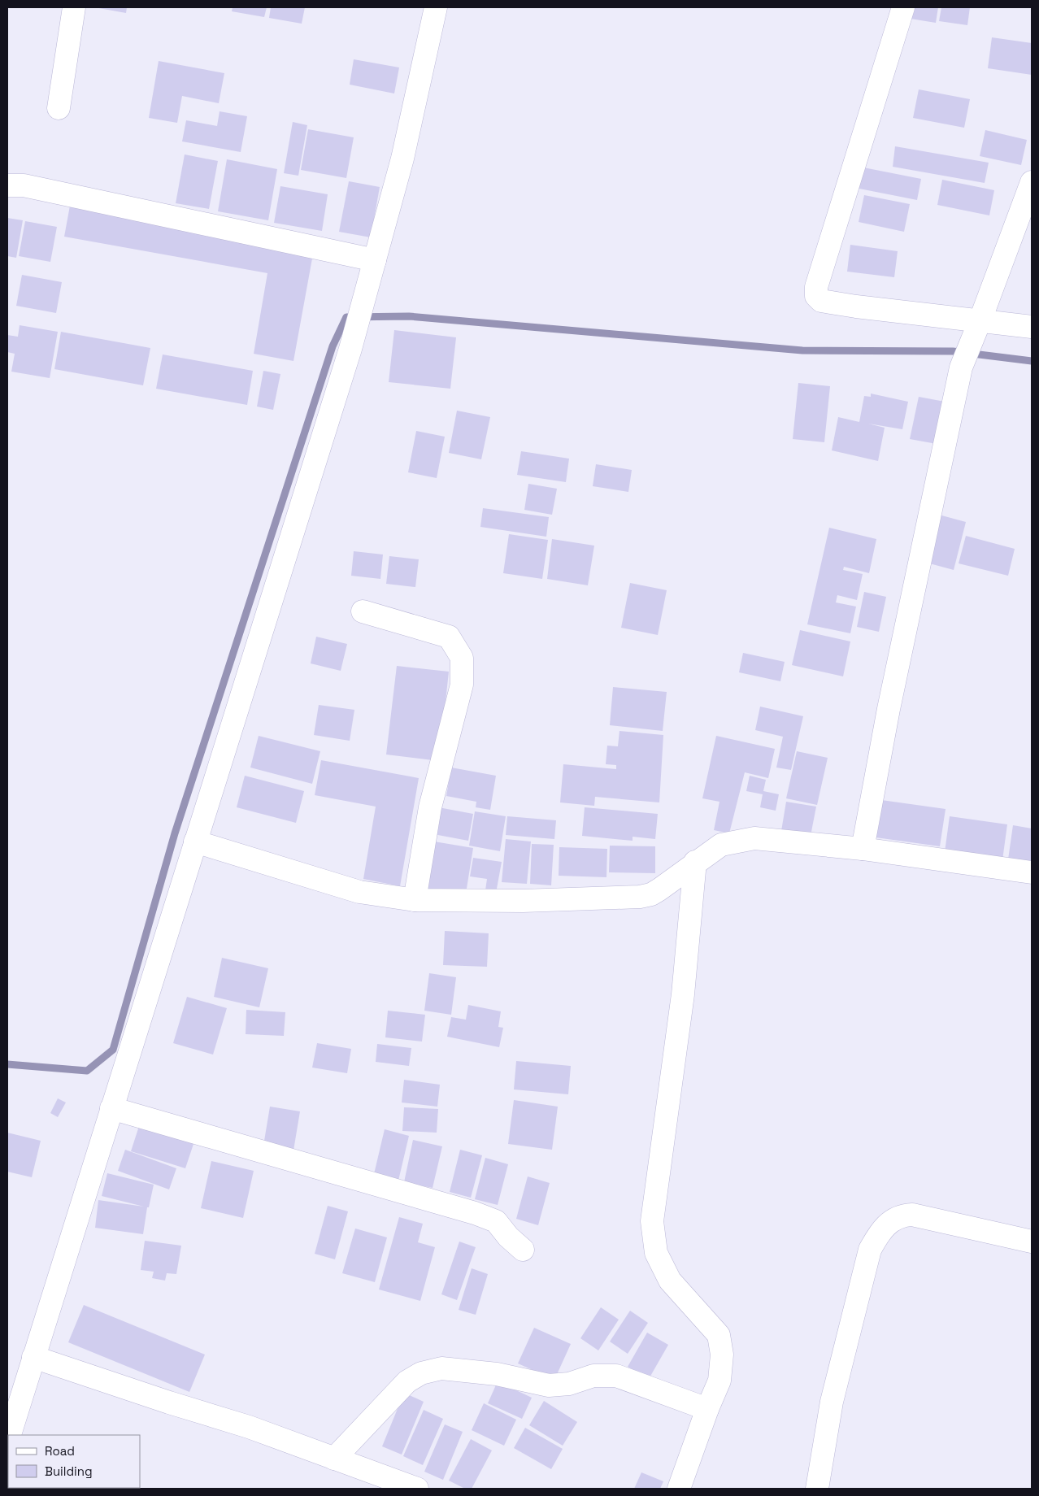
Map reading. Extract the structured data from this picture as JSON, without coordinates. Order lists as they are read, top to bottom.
{
  "legend": ["Road", "Building"]
}
